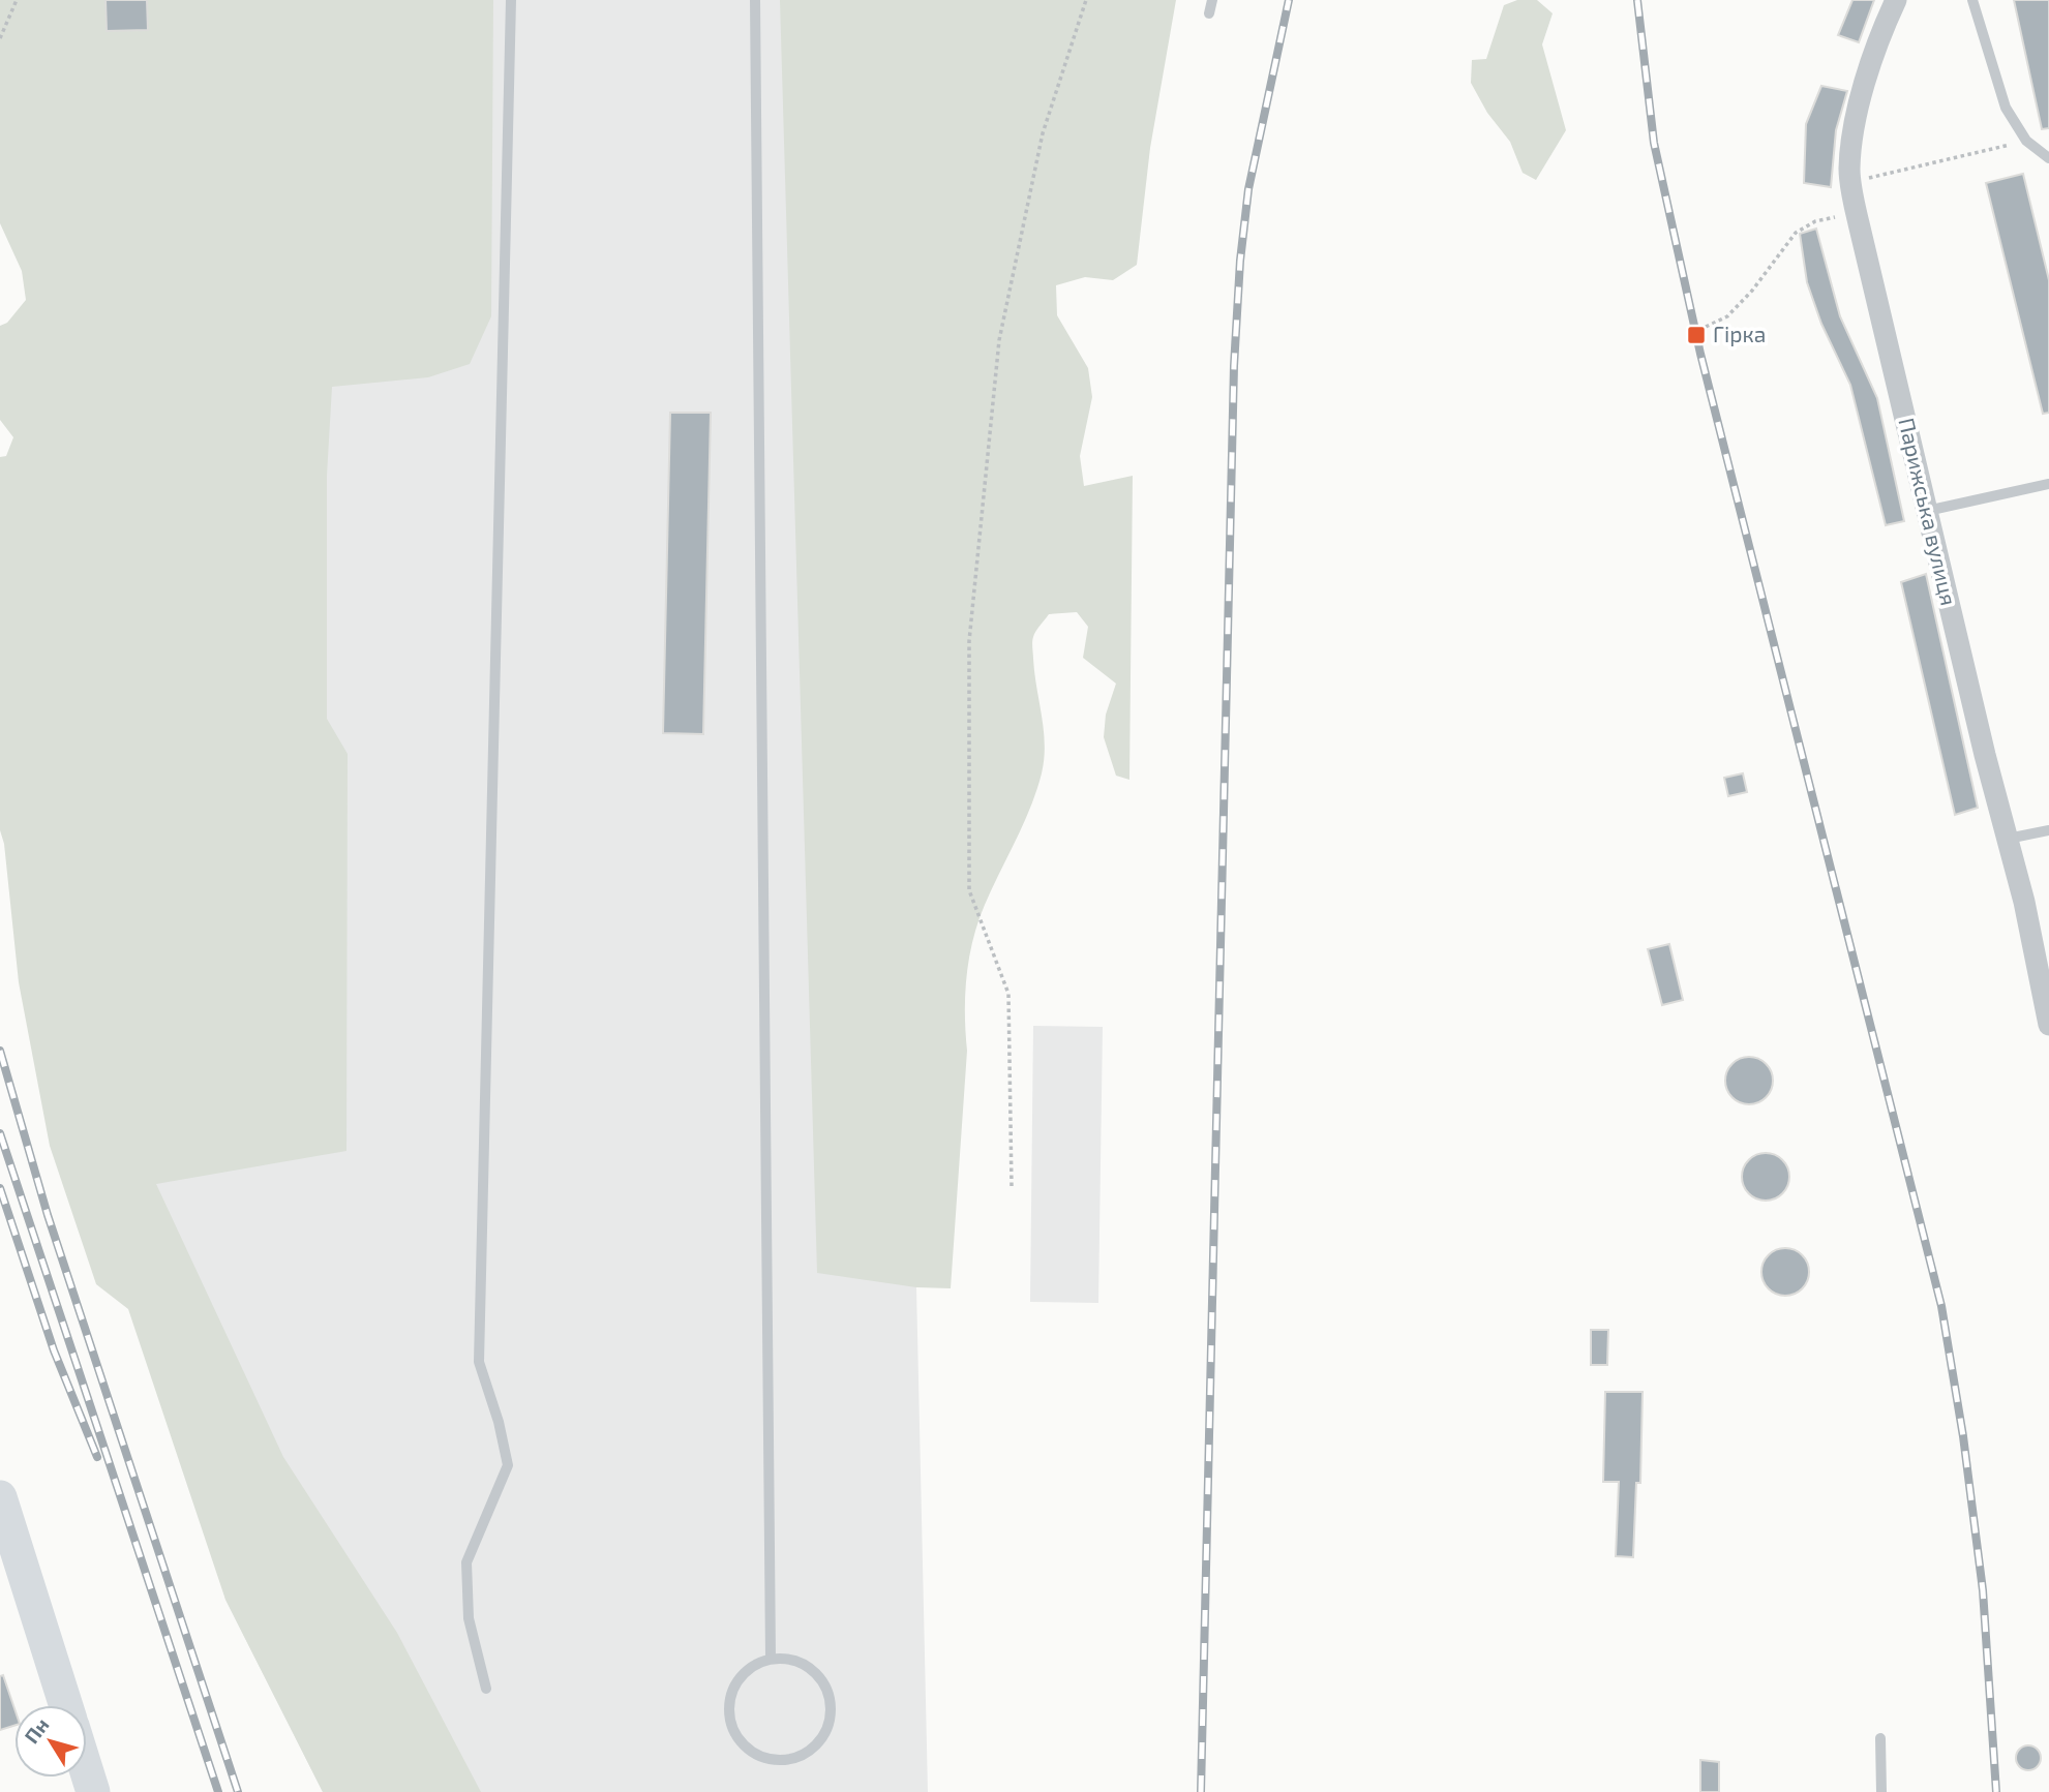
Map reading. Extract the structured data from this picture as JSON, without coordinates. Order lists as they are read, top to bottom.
{
  "streets": {
    "street": ["Парижська вулиця"]
  },
  "places": {
    "transit": ["Гірка"]
  },
  "north": "top left"
}
